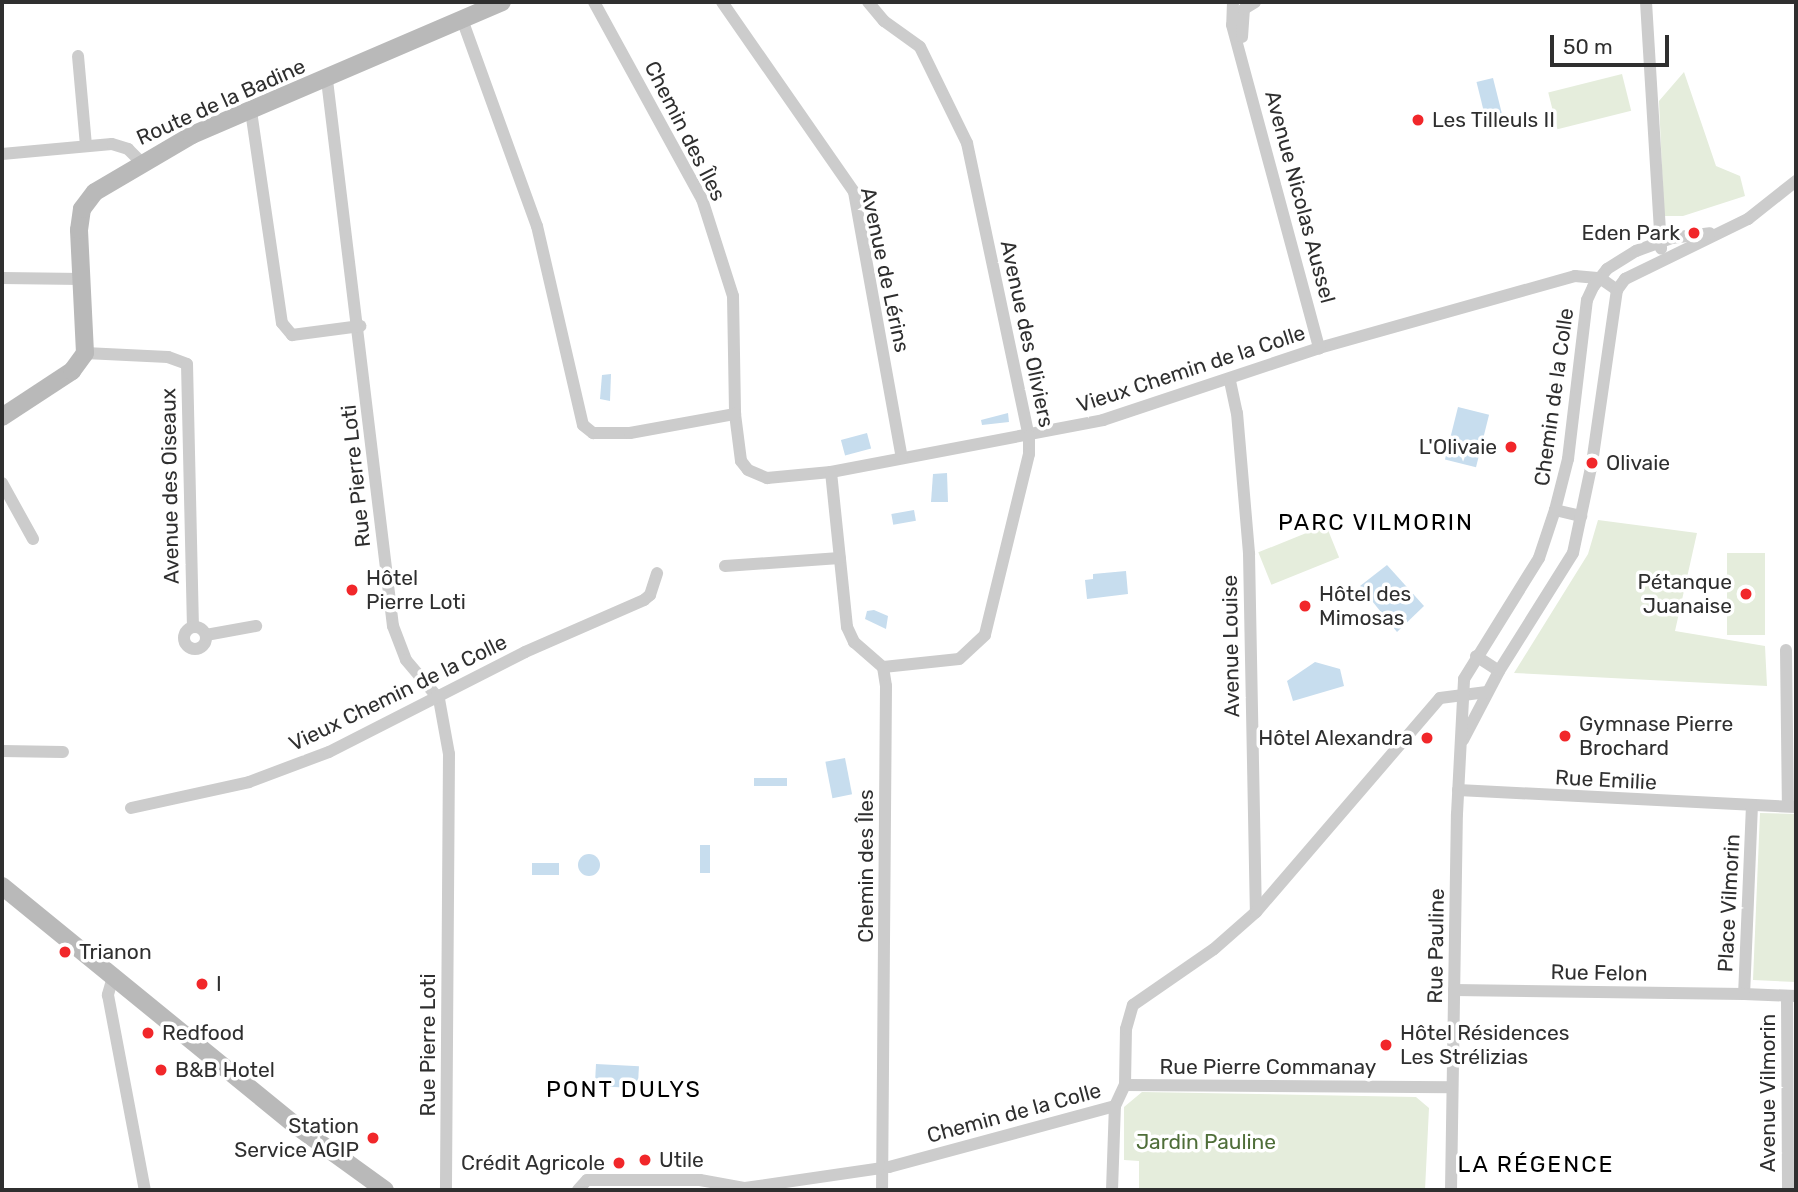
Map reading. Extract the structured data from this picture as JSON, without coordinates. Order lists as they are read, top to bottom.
{
  "streets": {
    "street": [
      "Route de la Badine",
      "Chemin des Îles",
      "Avenue Nicolas Aussel",
      "Avenue de Lérins",
      "Avenue des Oliviers",
      "Vieux Chemin de la Colle",
      "Chemin de la Colle",
      "Rue Pierre Loti",
      "Avenue des Oiseaux",
      "Avenue Louise",
      "Rue Emilie",
      "Place Vilmorin",
      "Rue Pauline",
      "Rue Felon",
      "Rue Pierre Commanay",
      "Avenue Vilmorin"
    ]
  },
  "crossings": [
    ["Route de la Badine", "Rue Pierre Loti"],
    ["Route de la Badine", "Avenue des Oiseaux"],
    ["Chemin des Îles", "Avenue des Oliviers"],
    ["Chemin des Îles", "Vieux Chemin de la Colle"],
    ["Chemin des Îles", "Chemin de la Colle"],
    ["Avenue Nicolas Aussel", "Vieux Chemin de la Colle"],
    ["Avenue de Lérins", "Vieux Chemin de la Colle"],
    ["Avenue des Oliviers", "Vieux Chemin de la Colle"],
    ["Vieux Chemin de la Colle", "Chemin de la Colle"],
    ["Vieux Chemin de la Colle", "Rue Pierre Loti"],
    ["Vieux Chemin de la Colle", "Avenue Louise"],
    ["Chemin de la Colle", "Avenue Louise"],
    ["Chemin de la Colle", "Rue Pauline"],
    ["Chemin de la Colle", "Rue Pierre Commanay"],
    ["Rue Emilie", "Place Vilmorin"],
    ["Rue Emilie", "Rue Pauline"],
    ["Place Vilmorin", "Rue Felon"],
    ["Place Vilmorin", "Avenue Vilmorin"],
    ["Rue Pauline", "Rue Felon"],
    ["Rue Pauline", "Rue Pierre Commanay"]
  ],
  "districts": ["PARC VILMORIN", "PONT DULYS", "LA RÉGENCE"],
  "parks": ["Jardin Pauline"],
  "places": [
    "Les Tilleuls II",
    "Eden Park",
    "L'Olivaie",
    "Olivaie",
    "Hôtel Pierre Loti",
    "Pétanque Juanaise",
    "Hôtel des Mimosas",
    "Gymnase Pierre Brochard",
    "Hôtel Alexandra",
    "Trianon",
    "I",
    "Redfood",
    "Hôtel Résidences Les Strélizias",
    "B&B Hotel",
    "Station Service AGIP",
    "Utile",
    "Crédit Agricole"
  ],
  "scale_bar": "50 m"
}
